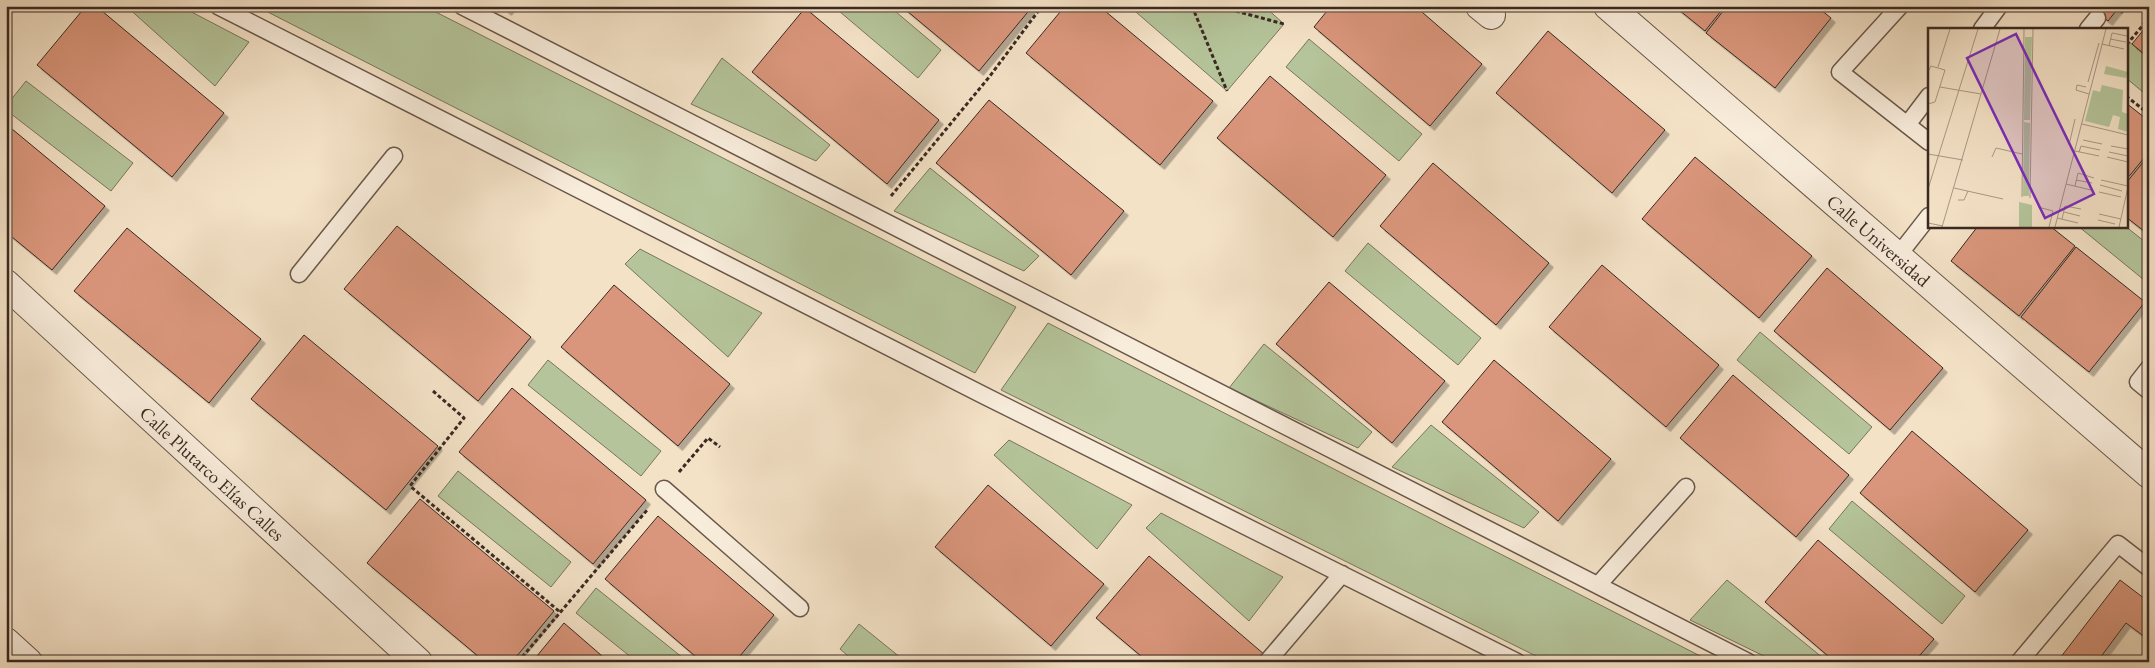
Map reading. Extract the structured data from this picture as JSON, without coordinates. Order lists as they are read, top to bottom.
{
  "streets": {
    "street": ["Calle Universidad", "Calle Plutarco Elías Calles"]
  }
}
